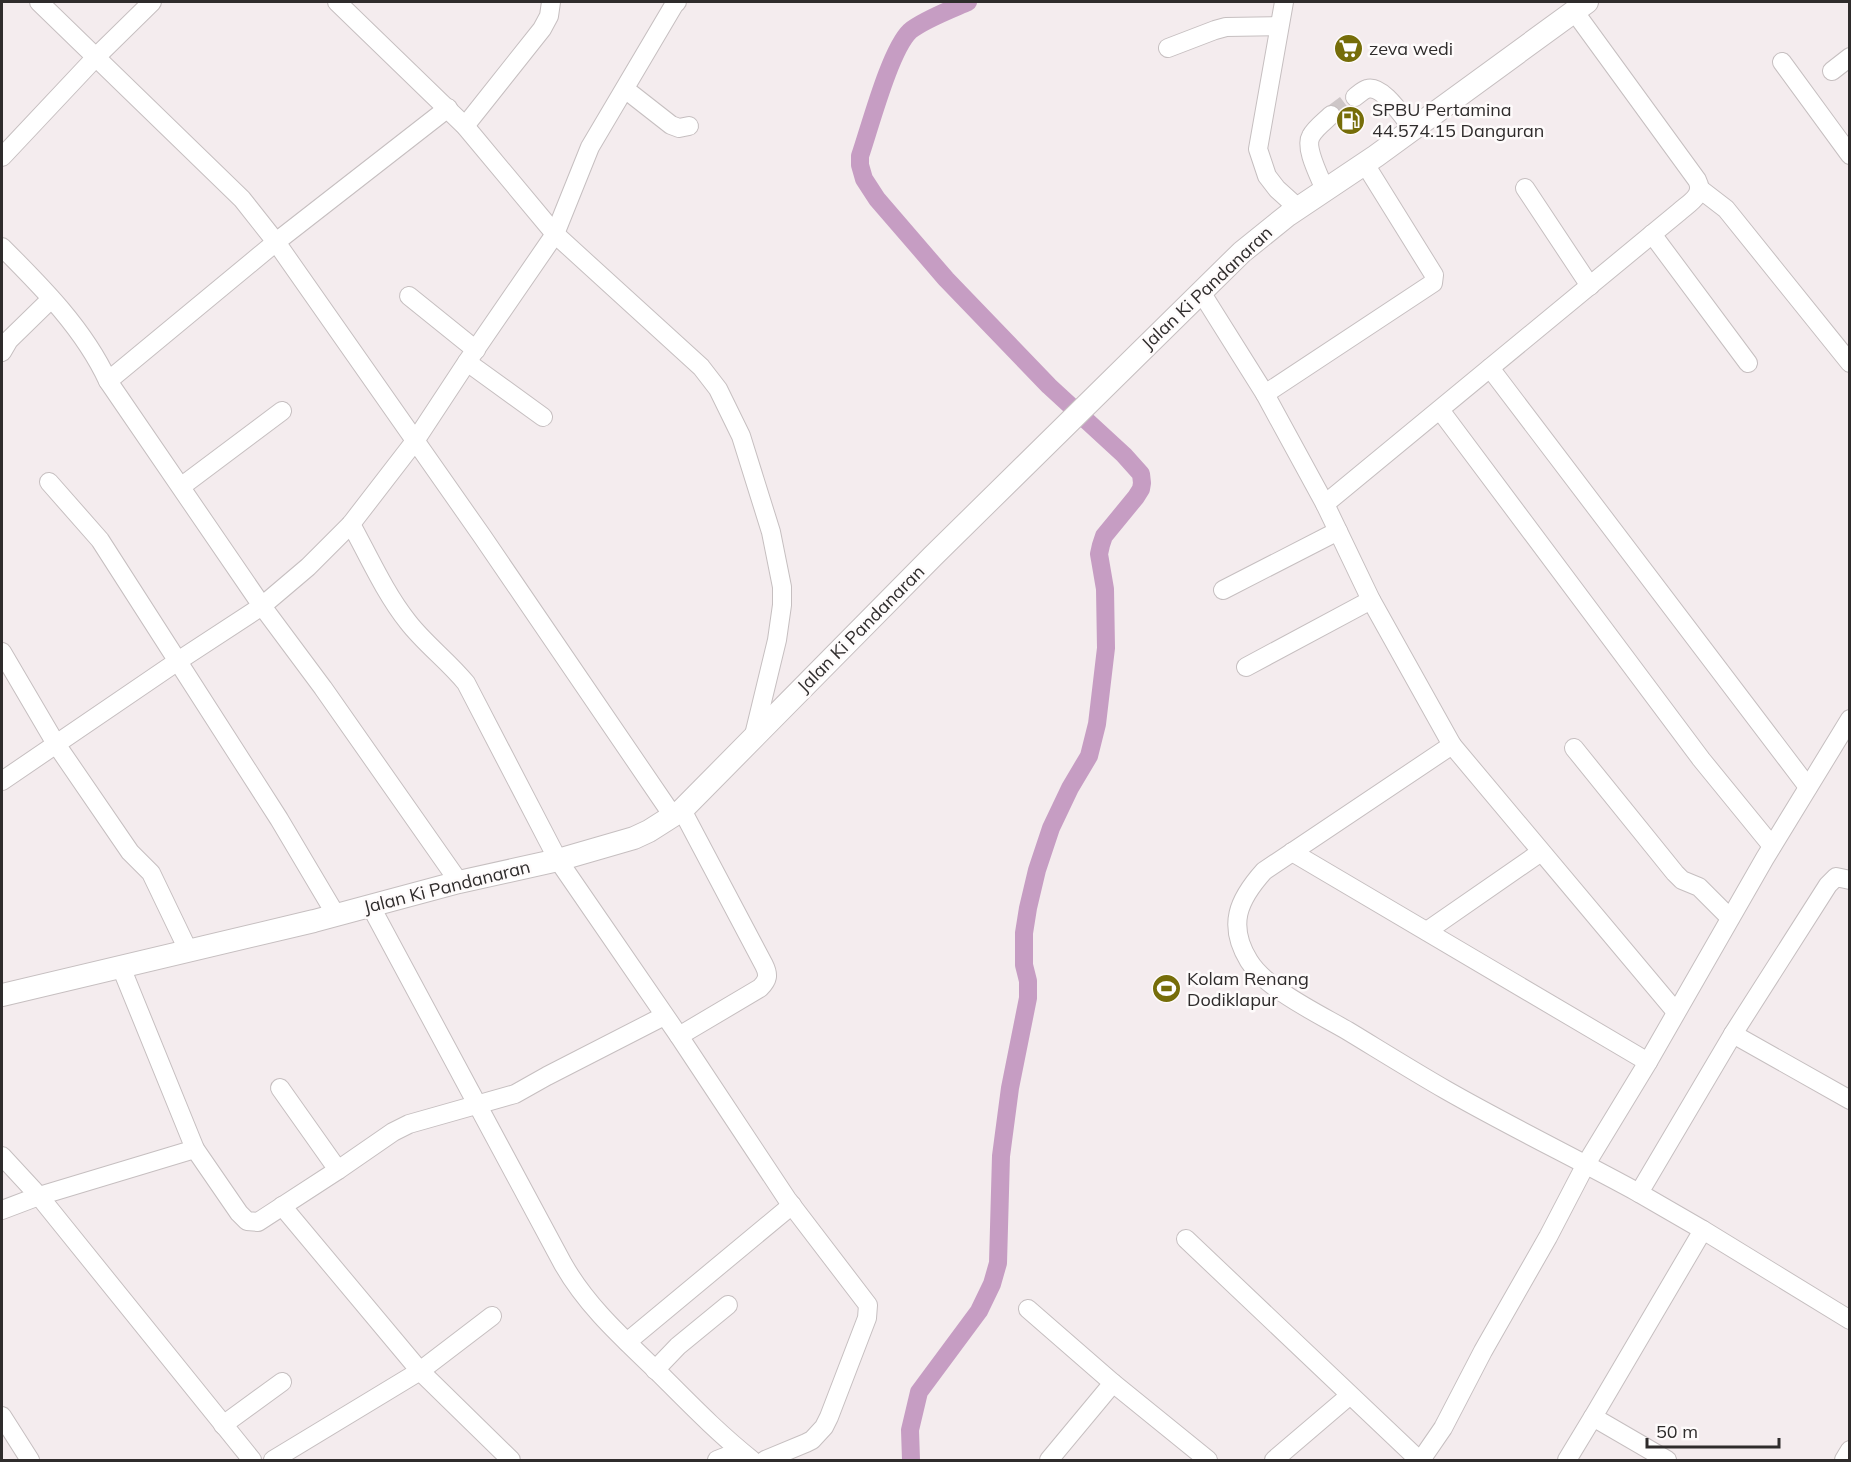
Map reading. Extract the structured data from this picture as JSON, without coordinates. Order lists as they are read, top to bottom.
{
  "streets": {
    "main road": ["Jalan Ki Pandanaran"]
  },
  "places": {
    "supermarket": ["zeva wedi"],
    "fuel station": ["SPBU Pertamina 44.574.15 Danguran"],
    "sports": ["Kolam Renang Dodiklapur"]
  },
  "scale_bar": "50 m"
}
